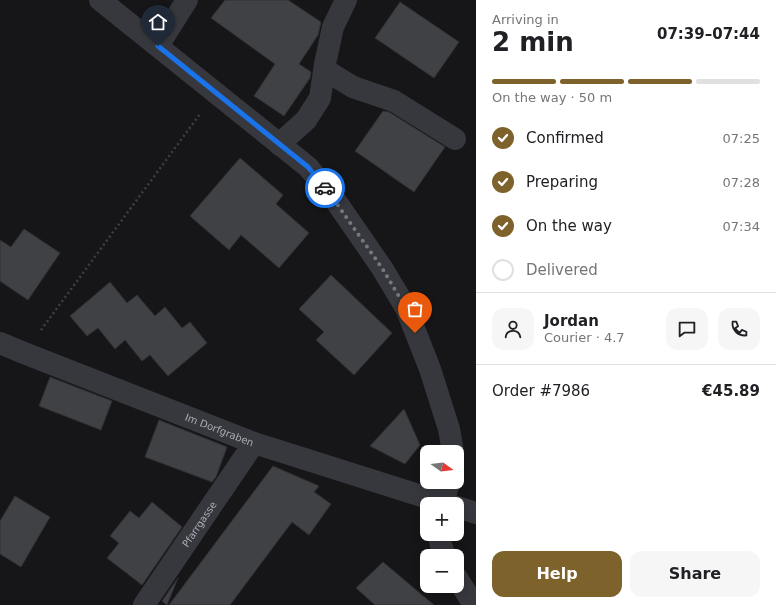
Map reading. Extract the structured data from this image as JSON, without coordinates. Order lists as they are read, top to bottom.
{
  "streets": {
    "street": ["Im Dorfgraben", "Pfarrgasse"]
  },
  "crossings": [
    ["Im Dorfgraben", "Pfarrgasse"]
  ],
  "north": "right",
  "page": {
    "heading": ["2 min", "Arriving in", "07:39–07:44"],
    "panel": [
      "Jordan",
      "Courier · 4.7",
      "Order #7986",
      "€45.89"
    ],
    "bar": "On the way · 50 m",
    "list": [
      ["Confirmed", "07:25"],
      ["Preparing", "07:28"],
      ["On the way", "07:34"],
      "Delivered"
    ],
    "map_buttons": ["+", "−"],
    "buttons": ["Help", "Share"]
  }
}
